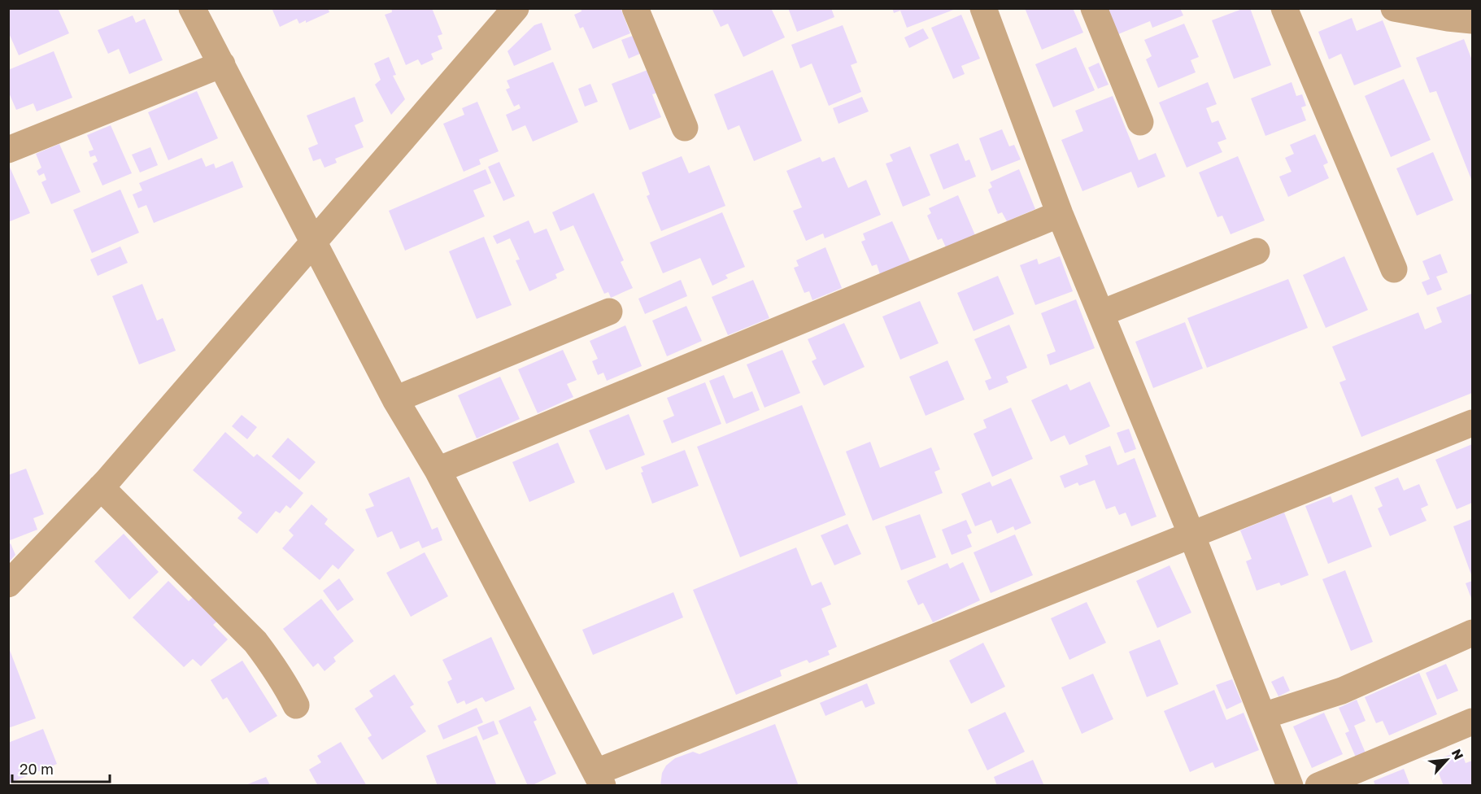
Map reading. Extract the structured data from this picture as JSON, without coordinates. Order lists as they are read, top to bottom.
{
  "scale_bar": "20 m",
  "north": "top right"
}
